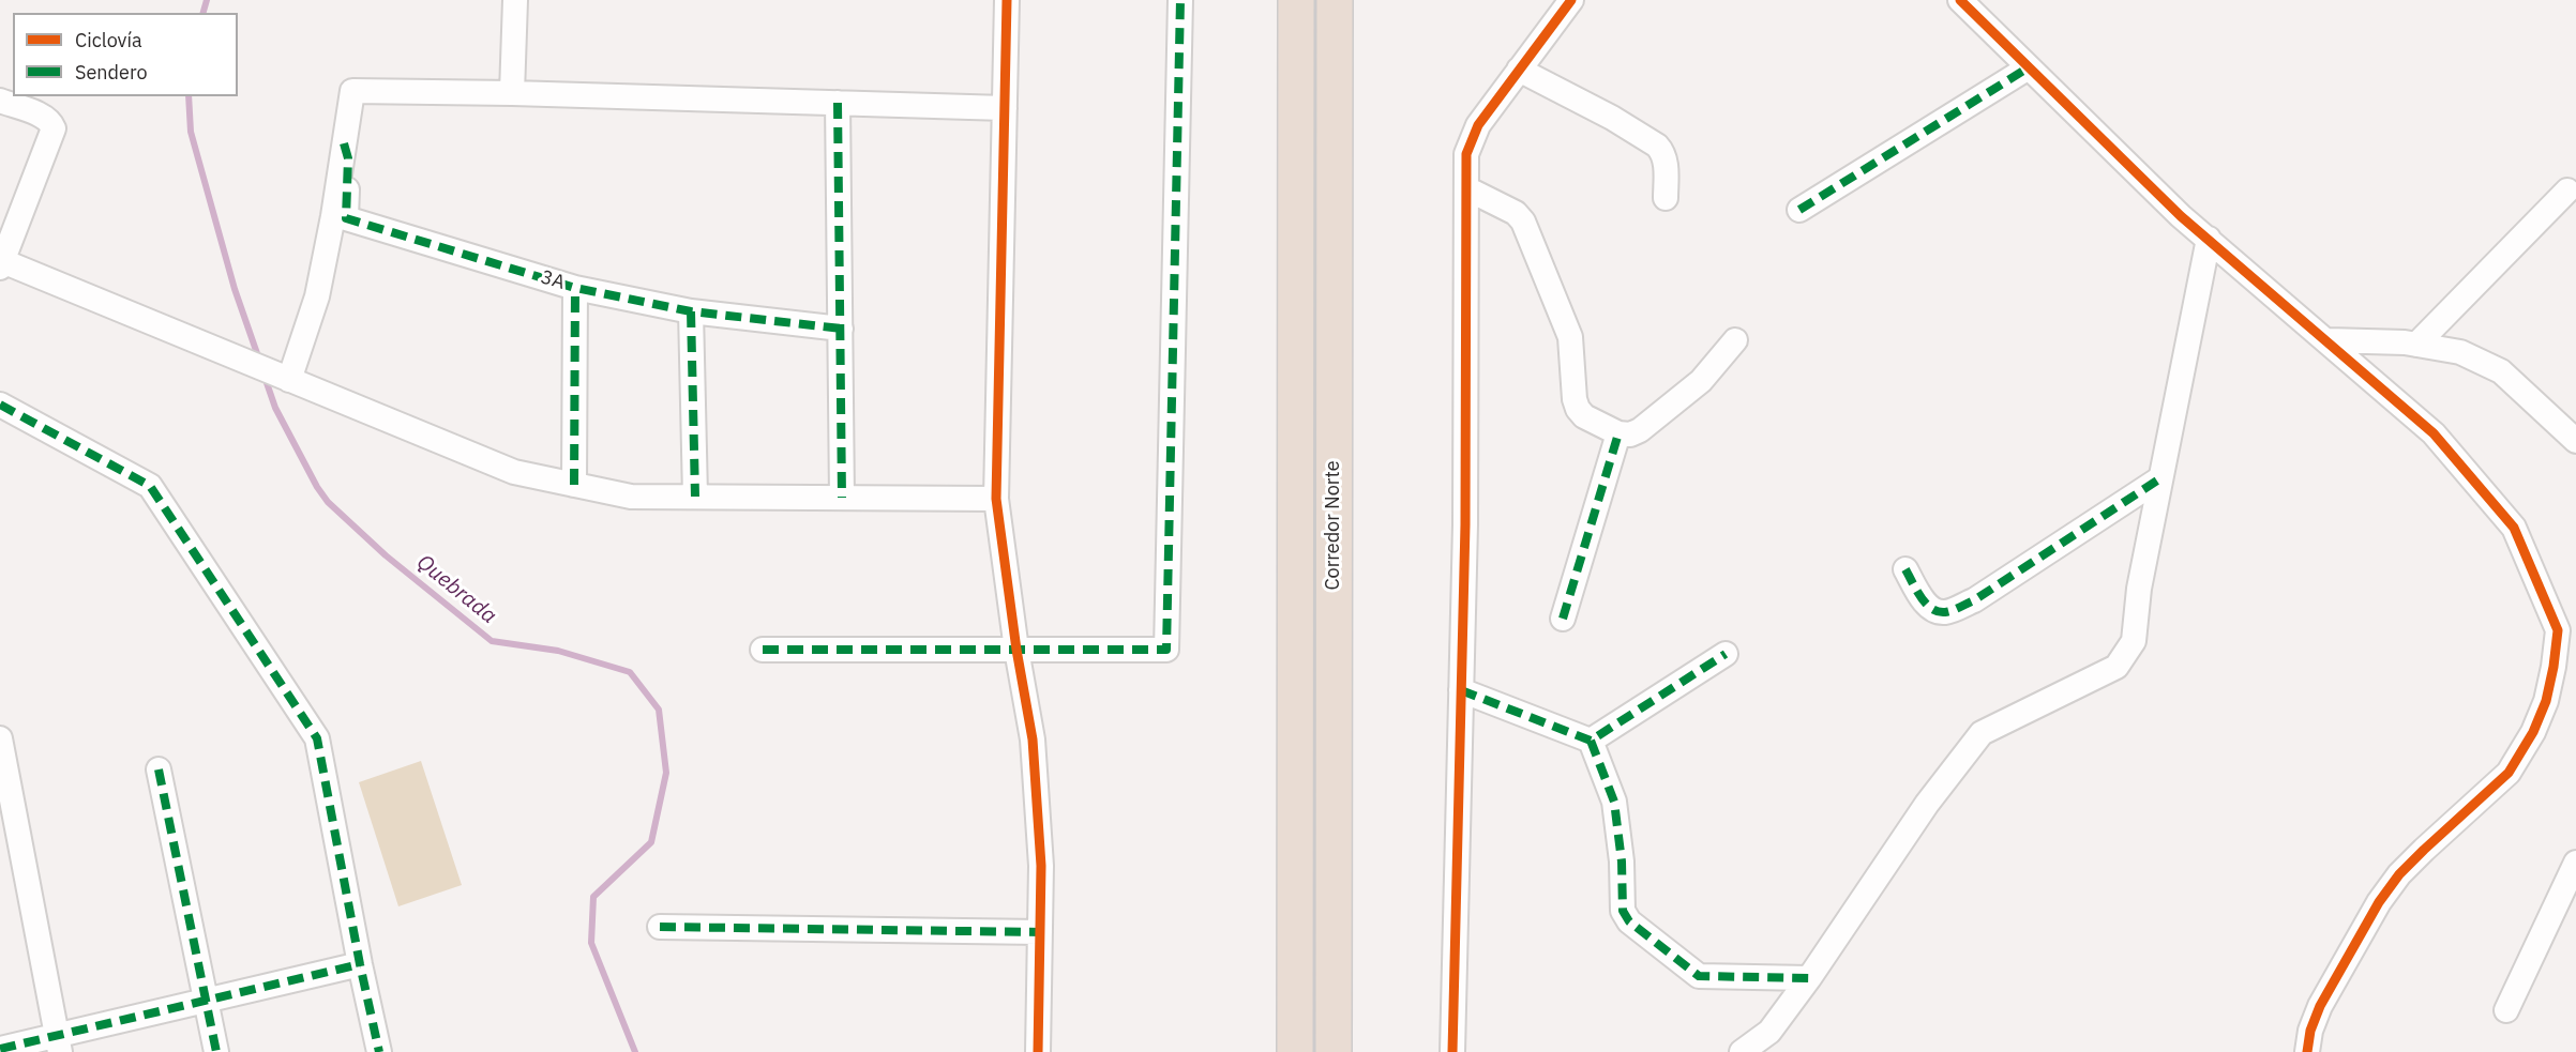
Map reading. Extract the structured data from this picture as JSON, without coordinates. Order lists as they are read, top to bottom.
{
  "streets": {
    "highway": ["Corredor Norte"],
    "street": ["3A"]
  },
  "water": ["Quebrada"],
  "legend": ["Ciclovía", "Sendero"]
}
